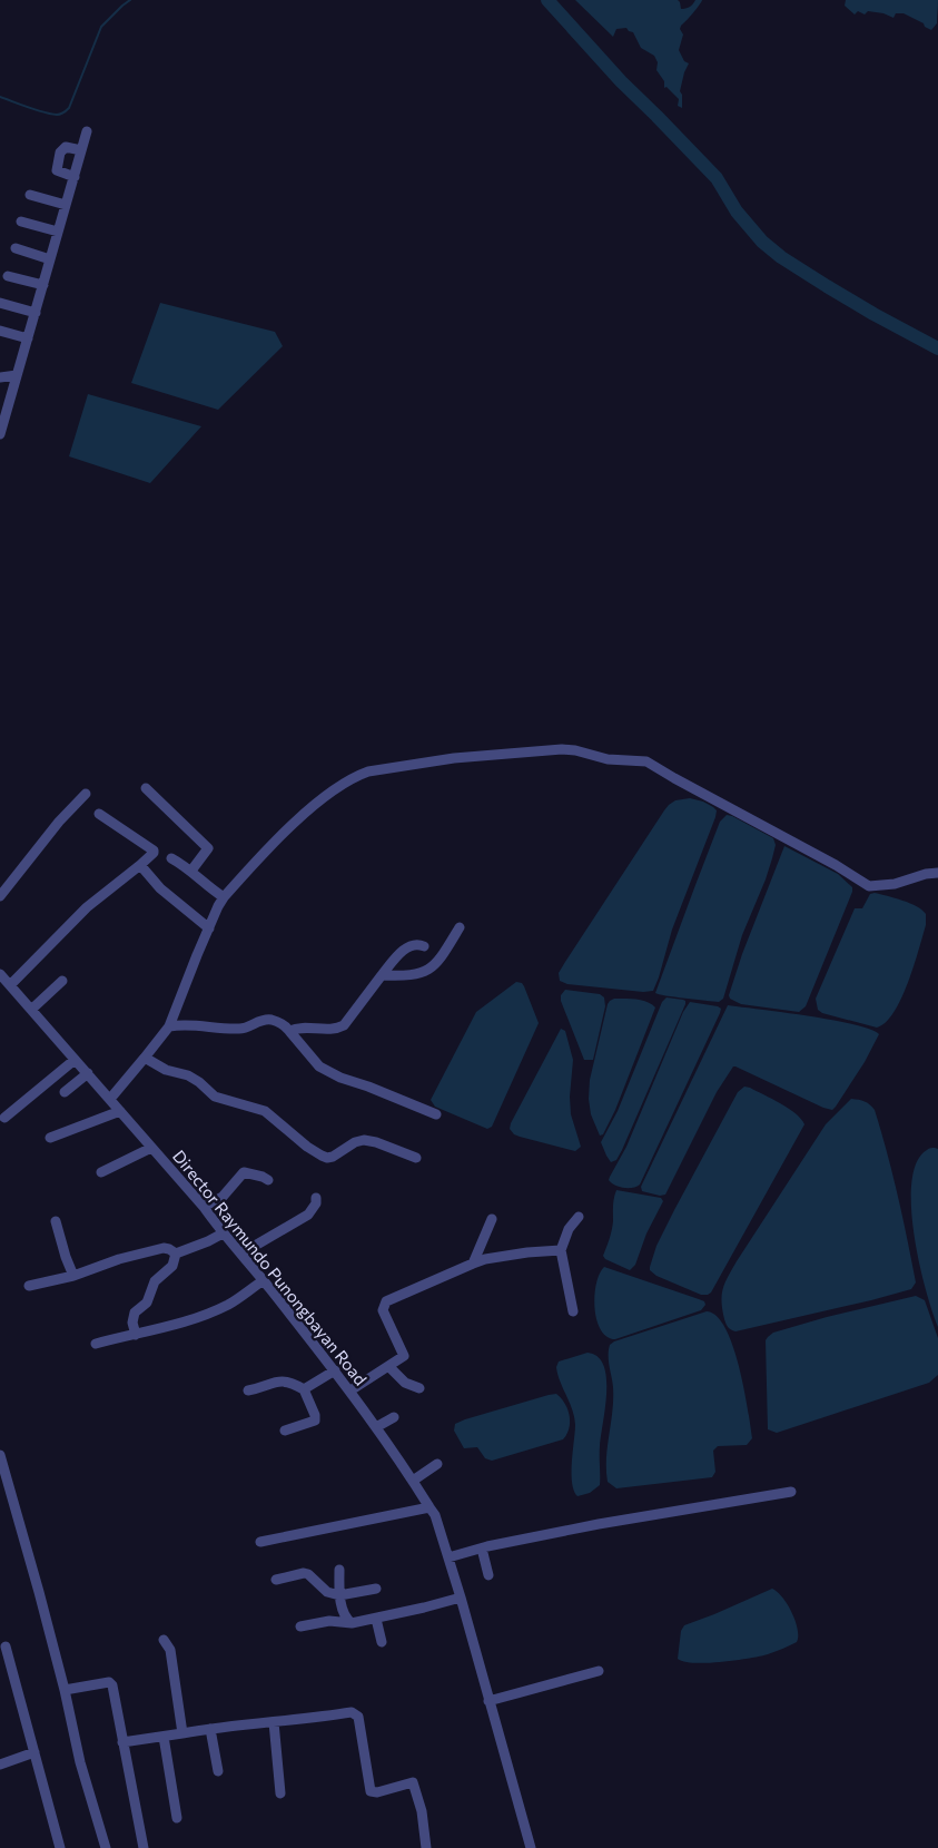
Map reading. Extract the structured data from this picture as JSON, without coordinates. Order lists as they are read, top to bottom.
{
  "streets": {
    "street": ["Director Raymundo Punongbayan Road"]
  }
}
